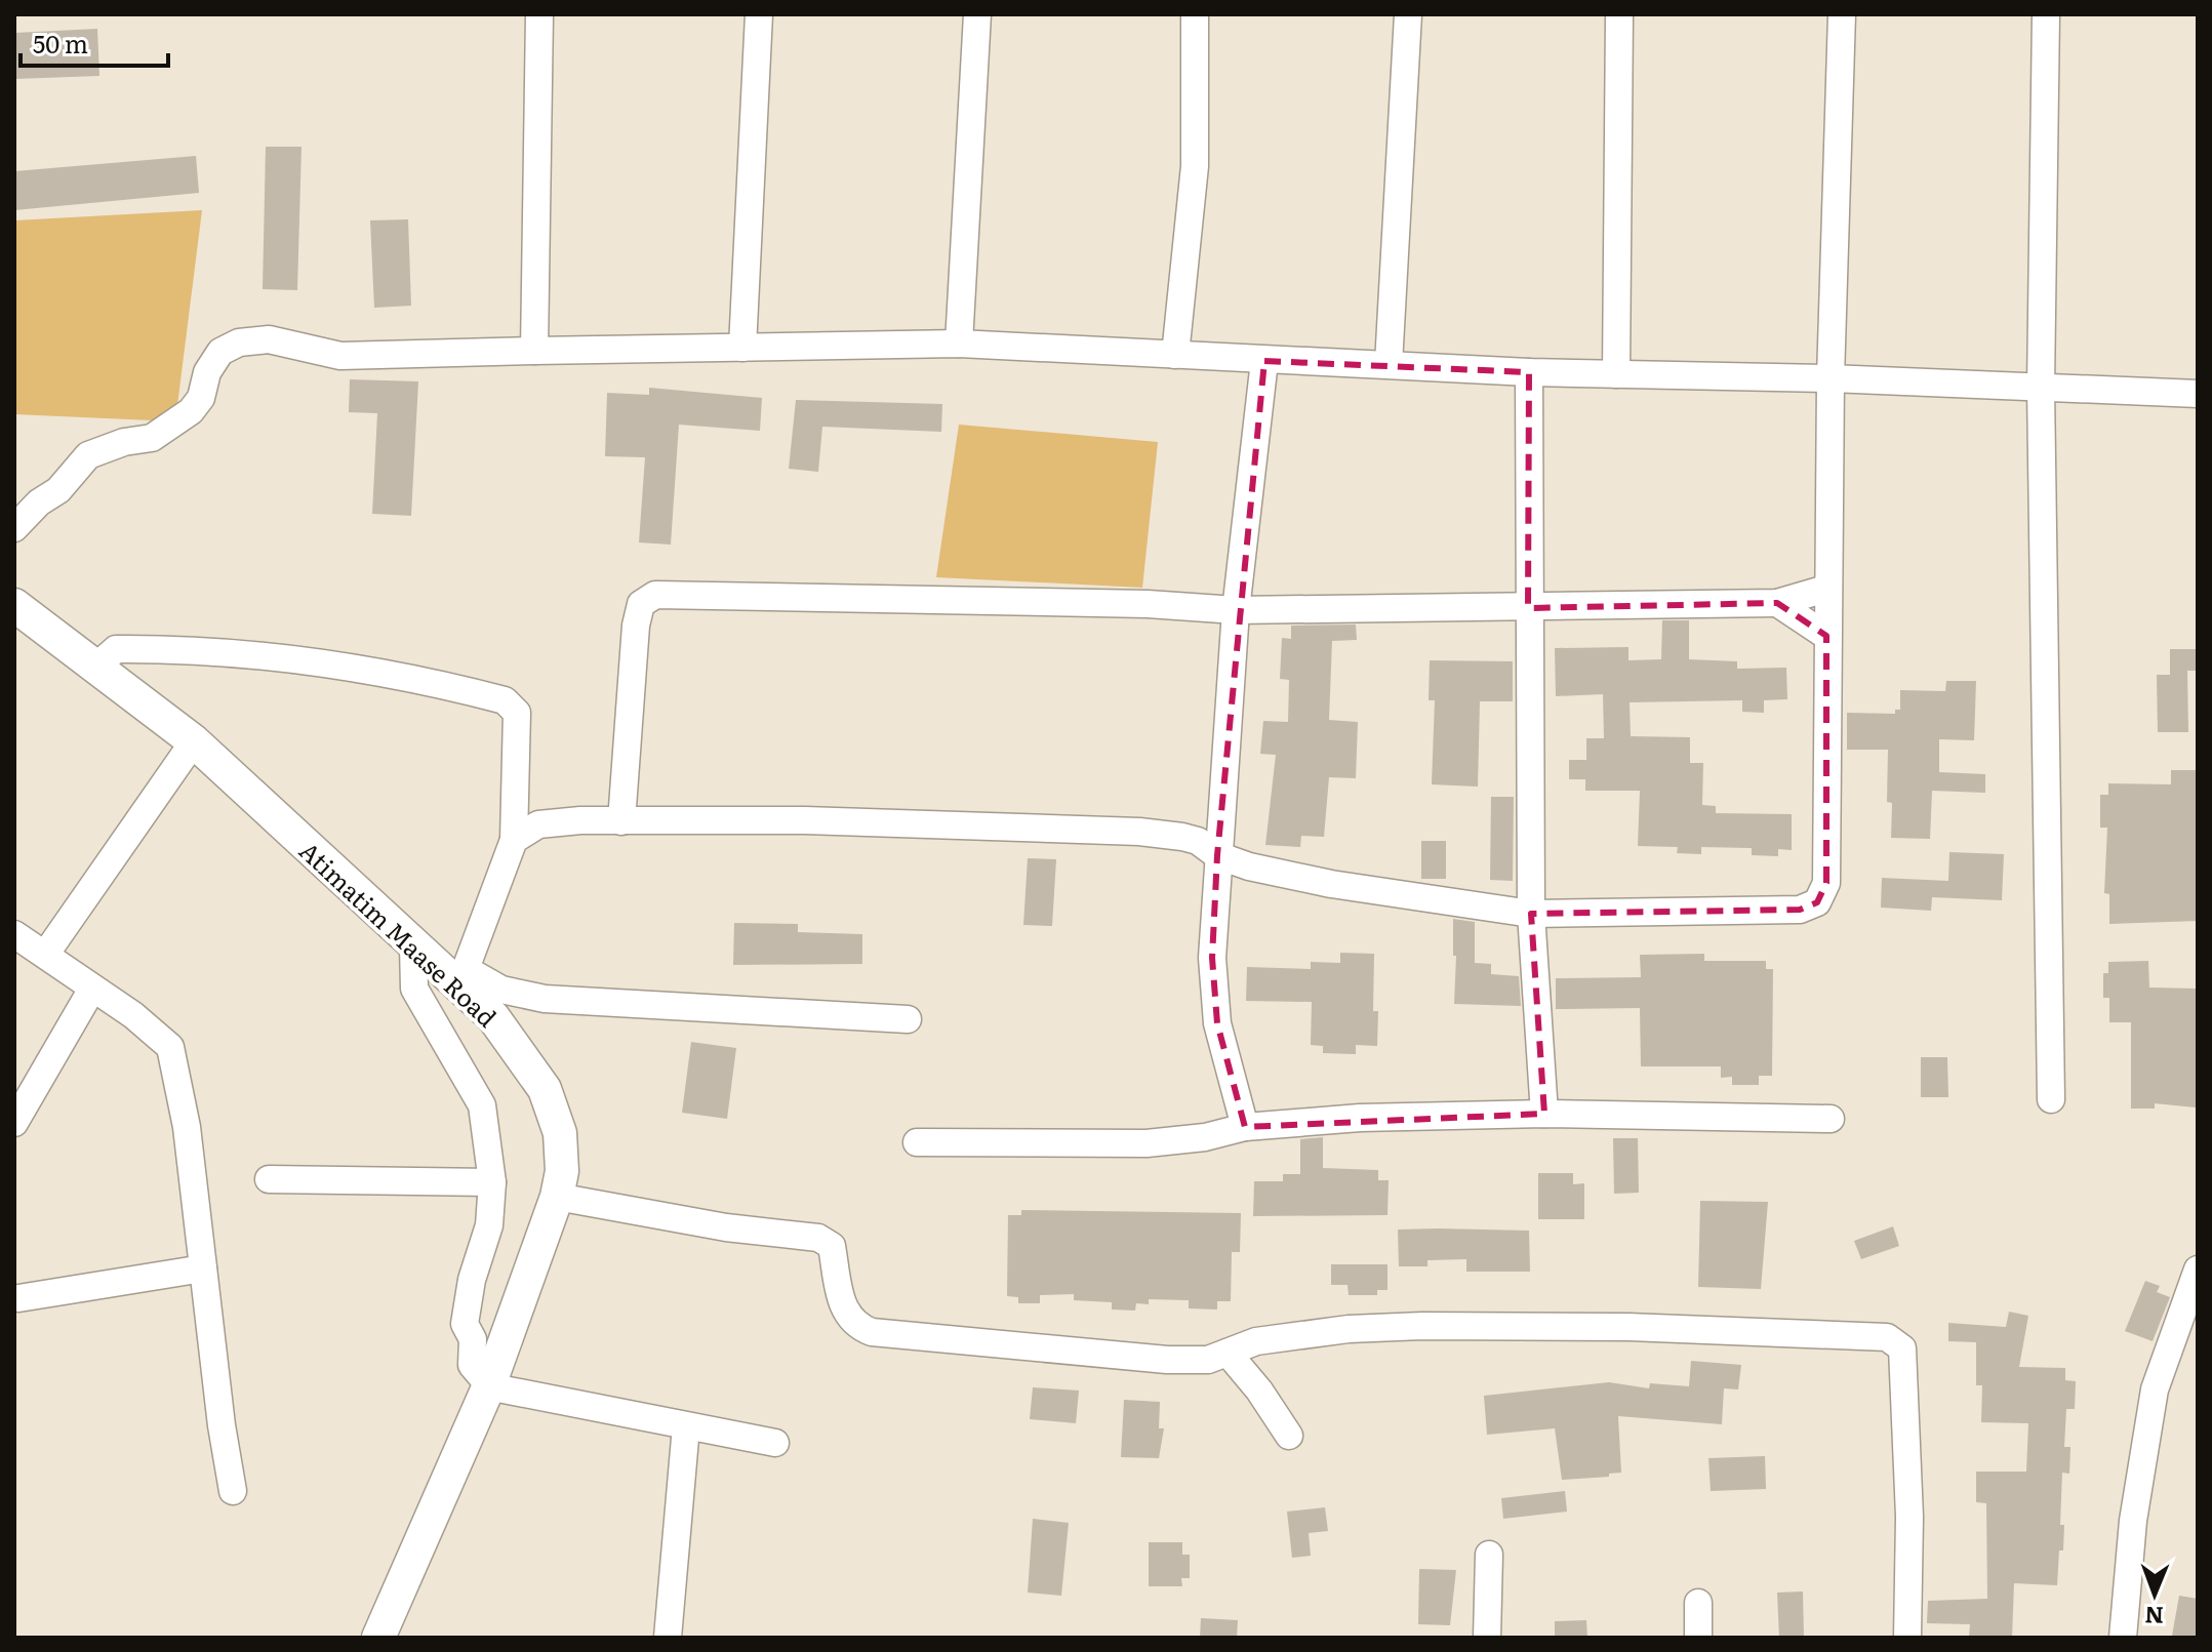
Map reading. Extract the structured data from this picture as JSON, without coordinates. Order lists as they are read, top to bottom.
{
  "streets": {
    "main road": ["Atimatim Maase Road"]
  },
  "scale_bar": "50 m",
  "north": "bottom"
}
